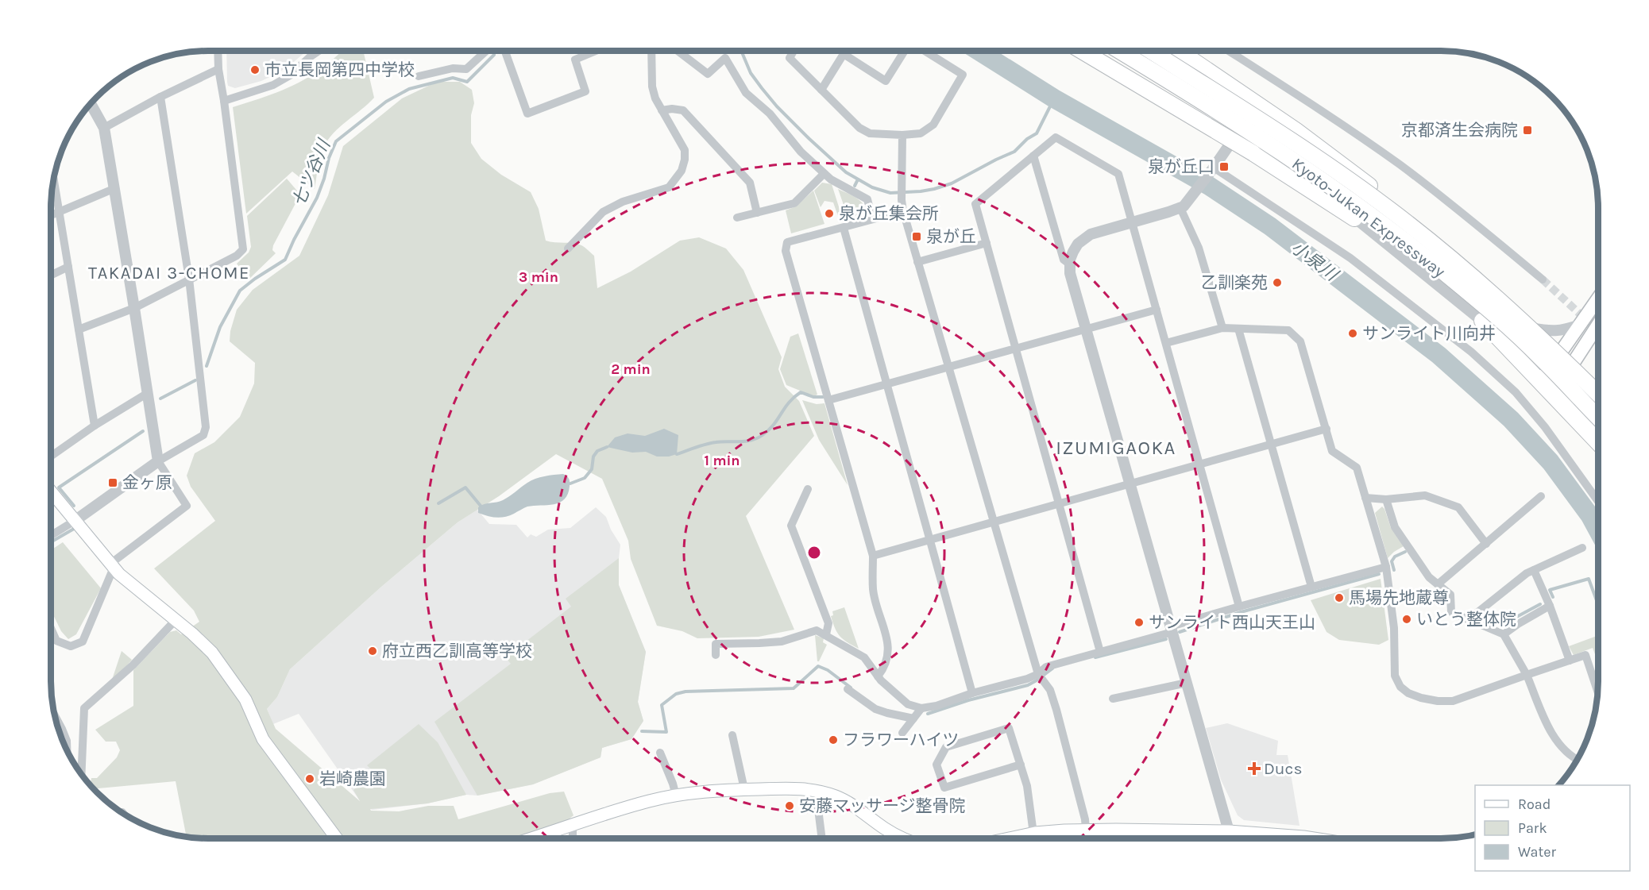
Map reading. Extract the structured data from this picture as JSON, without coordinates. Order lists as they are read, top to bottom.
{
  "streets": {
    "highway": ["Kyoto-Jukan Expressway"]
  },
  "districts": ["TAKADAI 3-CHOME", "IZUMIGAOKA"],
  "water": ["七ツ谷川", "小泉川"],
  "places": {
    "other": [
      "市立長岡第四中学校",
      "泉が丘集会所",
      "乙訓楽苑",
      "サンライト川向井",
      "馬場先地蔵尊",
      "いとう整体院",
      "サンライト西山天王山",
      "府立西乙訓高等学校",
      "フラワーハイツ",
      "岩崎農園",
      "安藤マッサージ整骨院"
    ],
    "transit": [
      "京都済生会病院",
      "泉が丘口",
      "泉が丘",
      "金ヶ原"
    ],
    "health": ["Ducs"]
  },
  "legend": ["Road", "Park", "Water"],
  "rings": ["3 min", "2 min", "1 min"]
}
